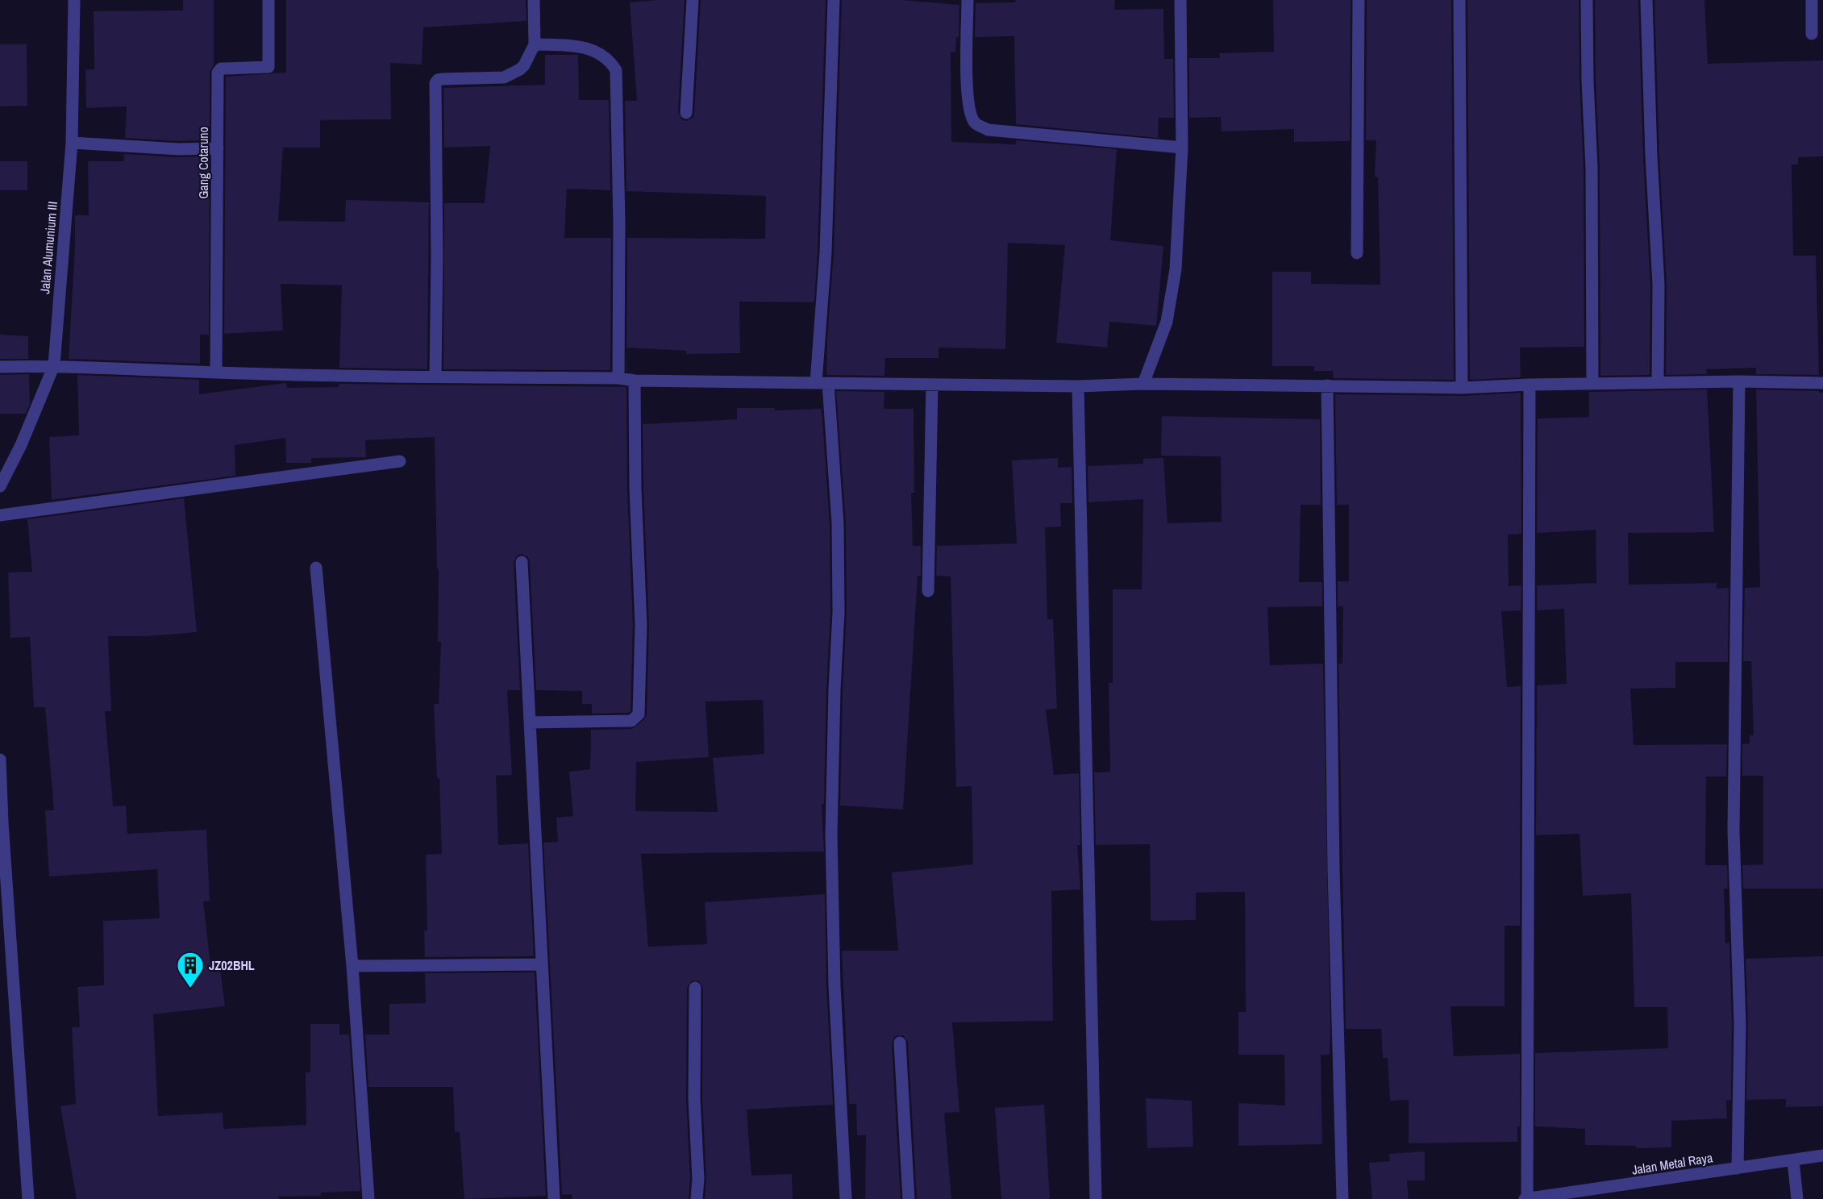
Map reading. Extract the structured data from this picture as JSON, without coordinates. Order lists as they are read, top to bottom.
{
  "streets": {
    "street": ["Gang Cotaruno", "Jalan Alumunium III", "Jalan Metal Raya"]
  },
  "places": {
    "building": ["JZ02BHL"]
  }
}
